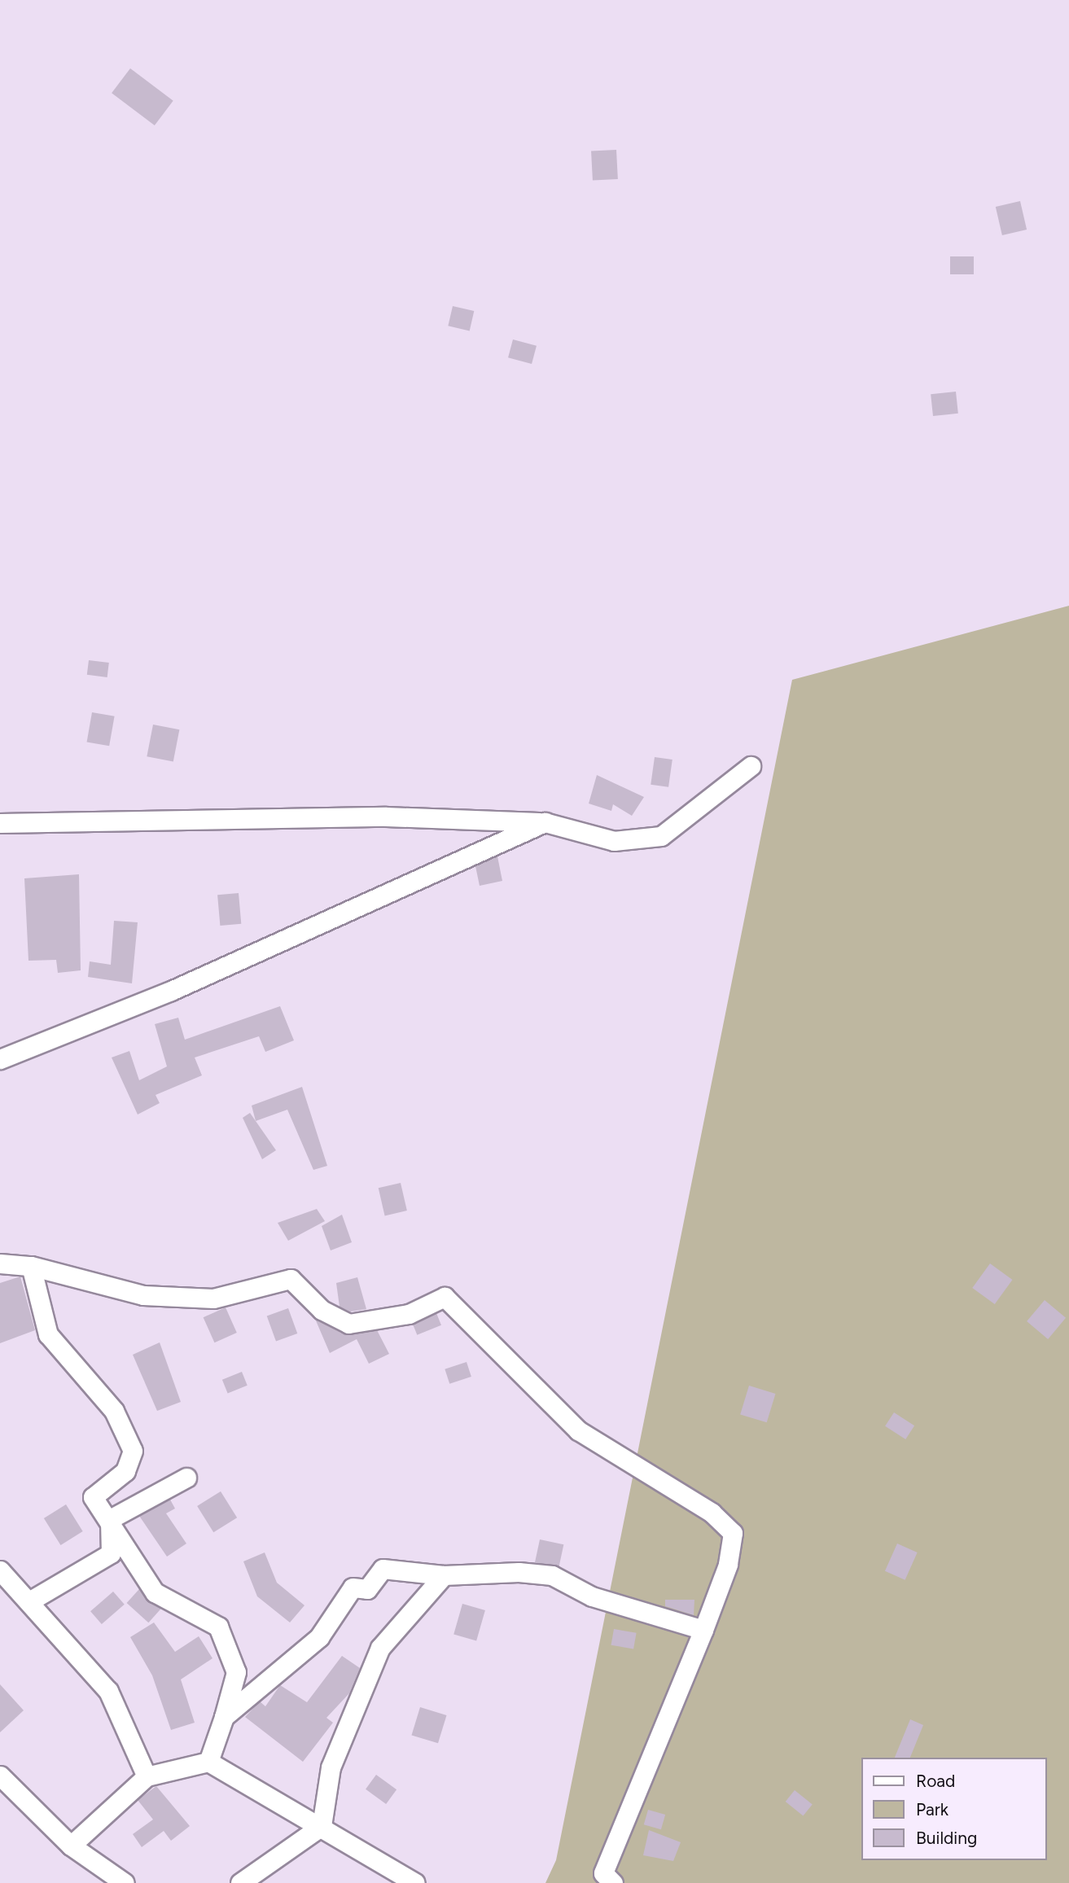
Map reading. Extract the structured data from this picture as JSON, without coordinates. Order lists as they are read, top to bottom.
{
  "legend": ["Road", "Park", "Building"]
}
